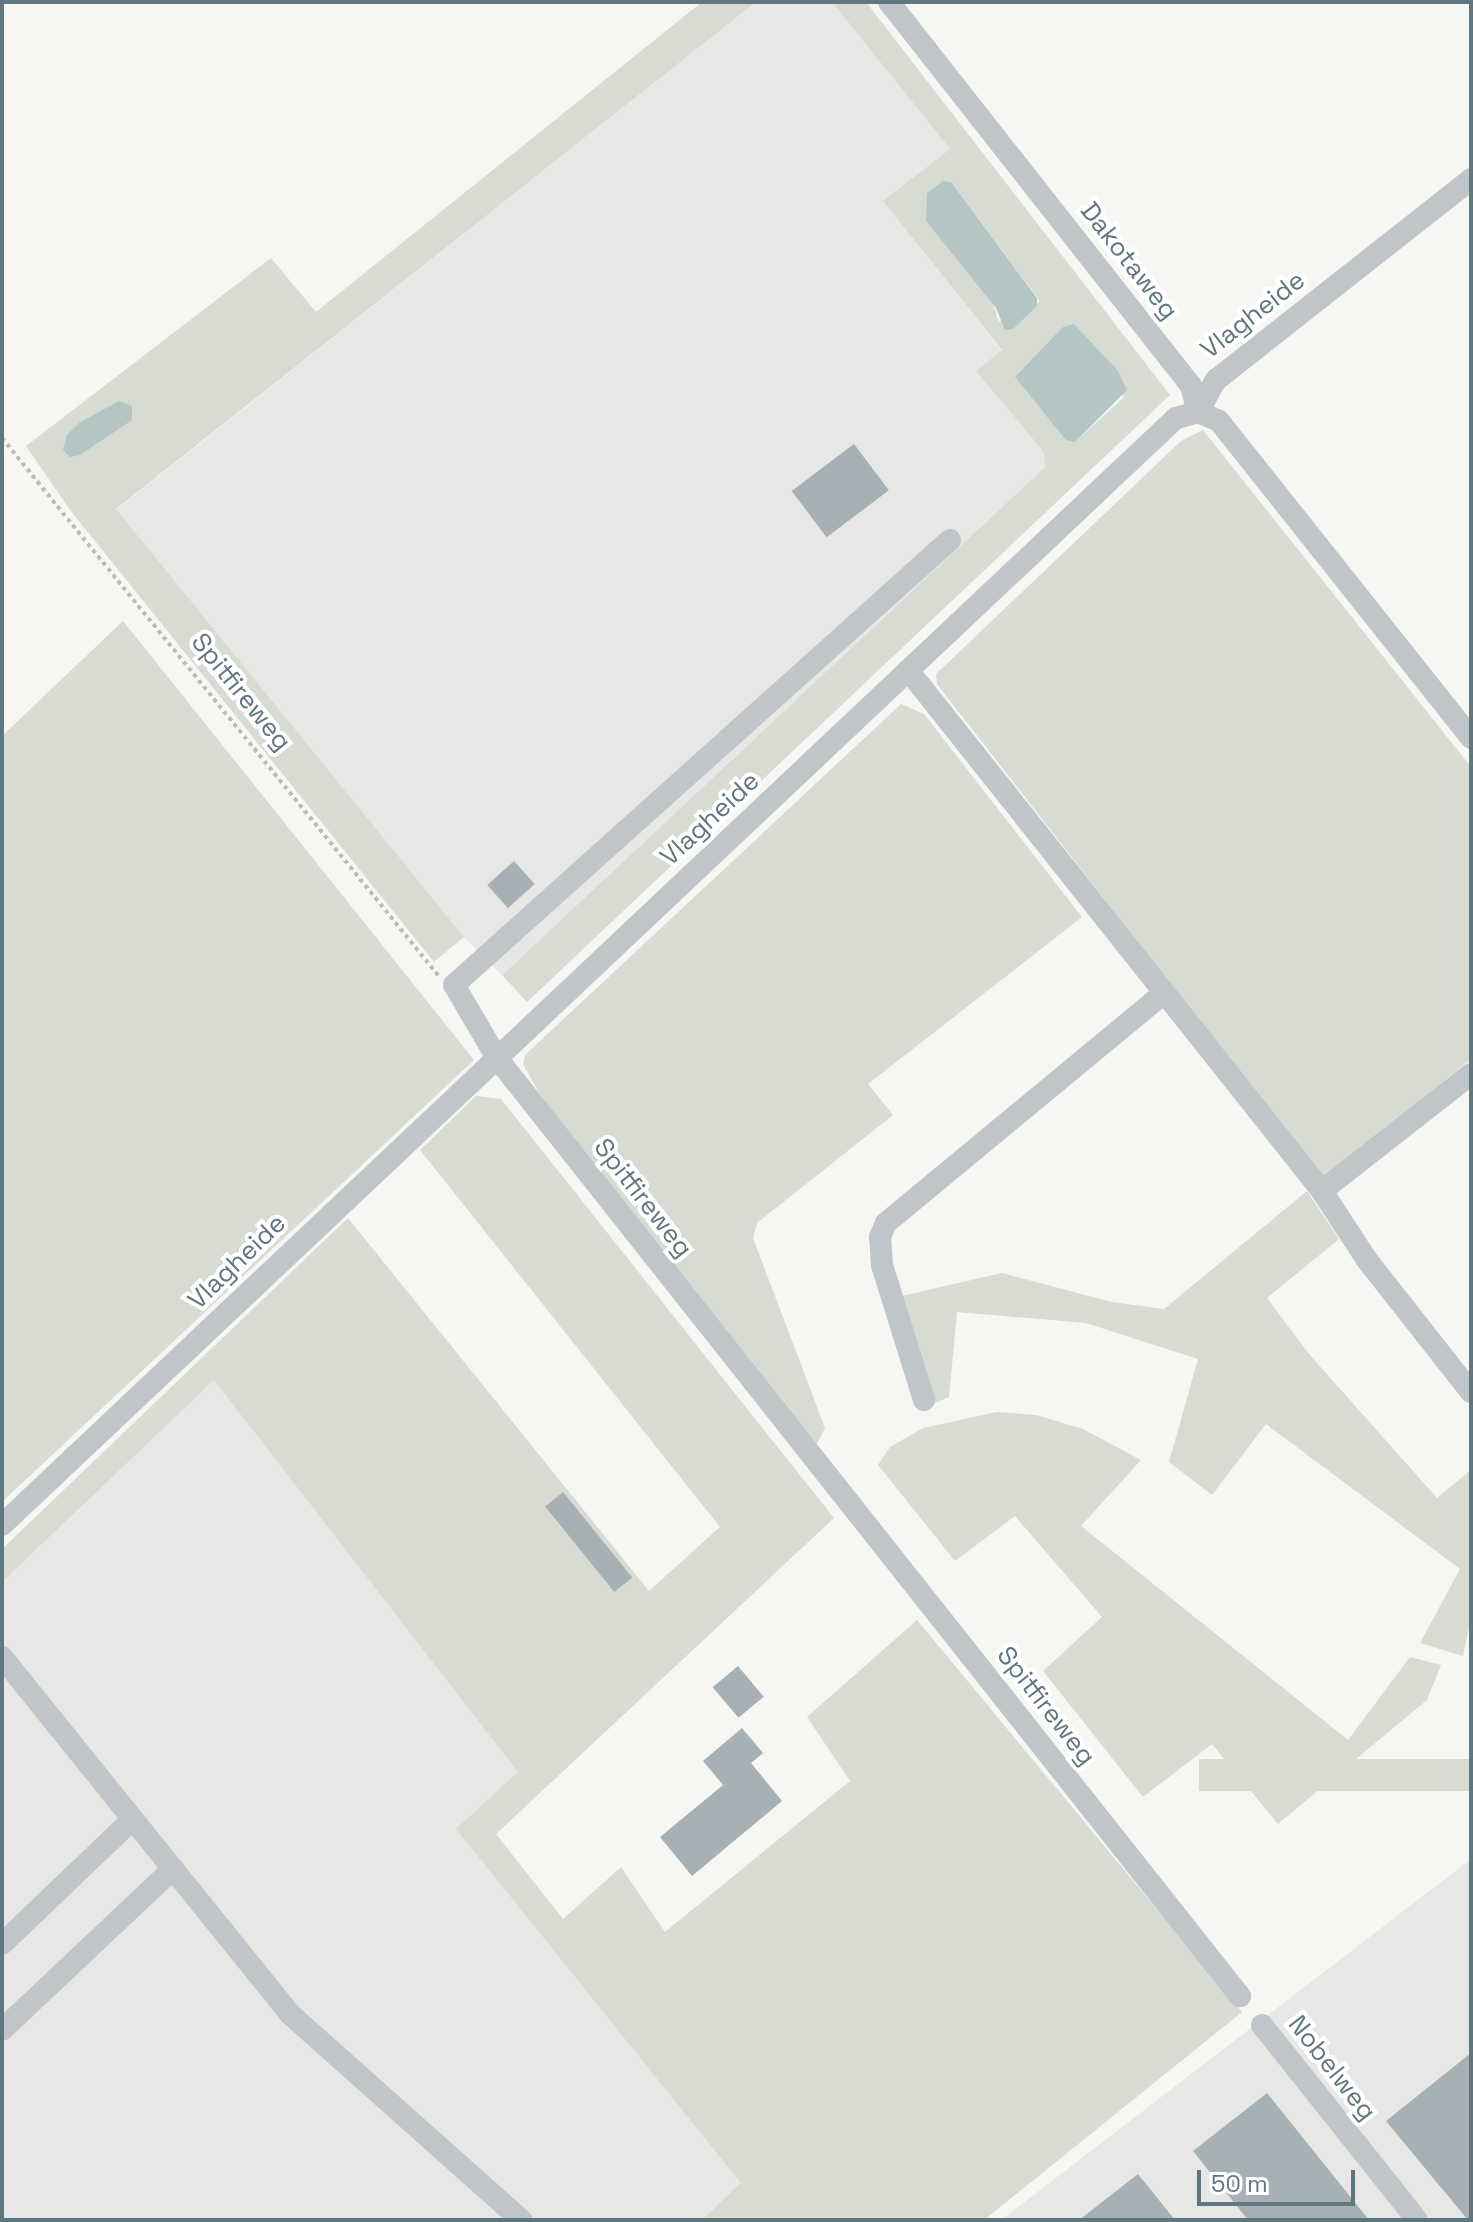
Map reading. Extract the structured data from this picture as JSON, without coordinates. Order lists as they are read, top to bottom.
{
  "streets": {
    "street": [
      "Dakotaweg",
      "Vlagheide",
      "Spitfireweg",
      "Nobelweg"
    ]
  },
  "crossings": [
    ["Dakotaweg", "Vlagheide"],
    ["Vlagheide", "Spitfireweg"]
  ],
  "scale_bar": "50 m"
}
